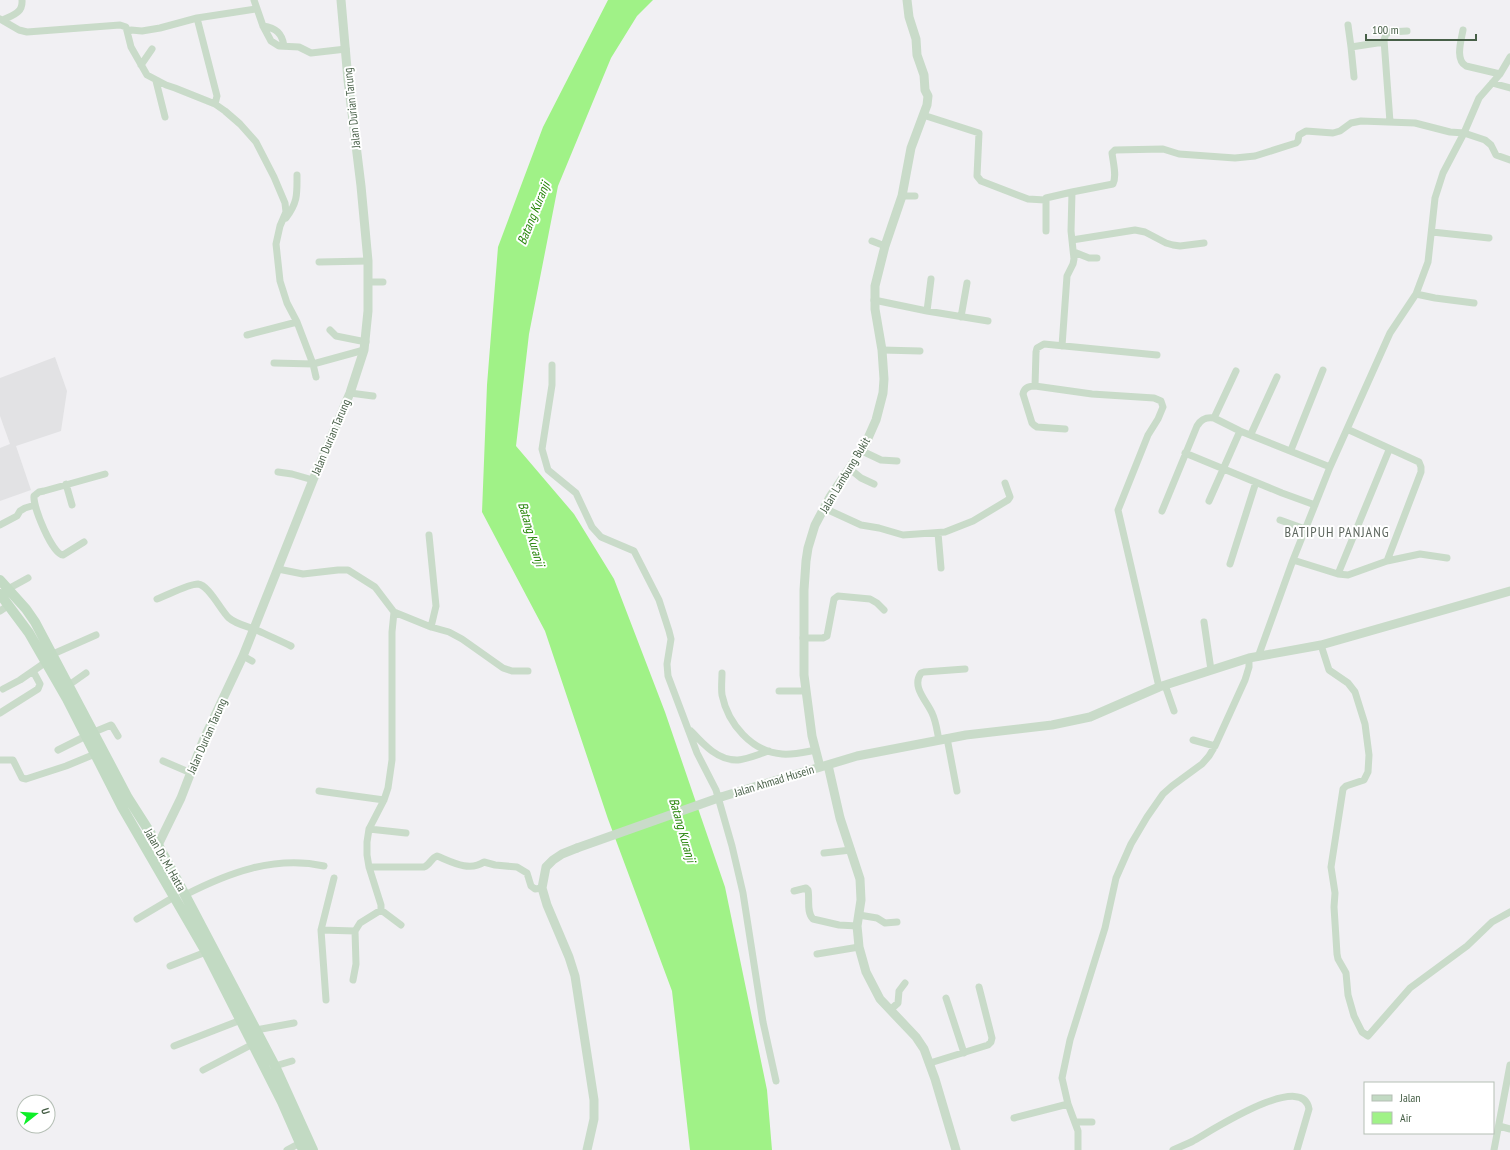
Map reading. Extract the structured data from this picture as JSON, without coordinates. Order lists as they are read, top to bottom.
{
  "streets": {
    "main road": ["Jalan Dr. M. Hatta"],
    "street": ["Jalan Durian Tarung", "Jalan Lambung Bukit", "Jalan Ahmad Husein"]
  },
  "crossings": [
    ["Jalan Durian Tarung", "Jalan Dr. M. Hatta"],
    ["Jalan Lambung Bukit", "Jalan Ahmad Husein"]
  ],
  "districts": ["BATIPUH PANJANG"],
  "water": ["Batang Kuranji"],
  "legend": ["Jalan", "Air"],
  "scale_bar": "100 m",
  "north": "right"
}
